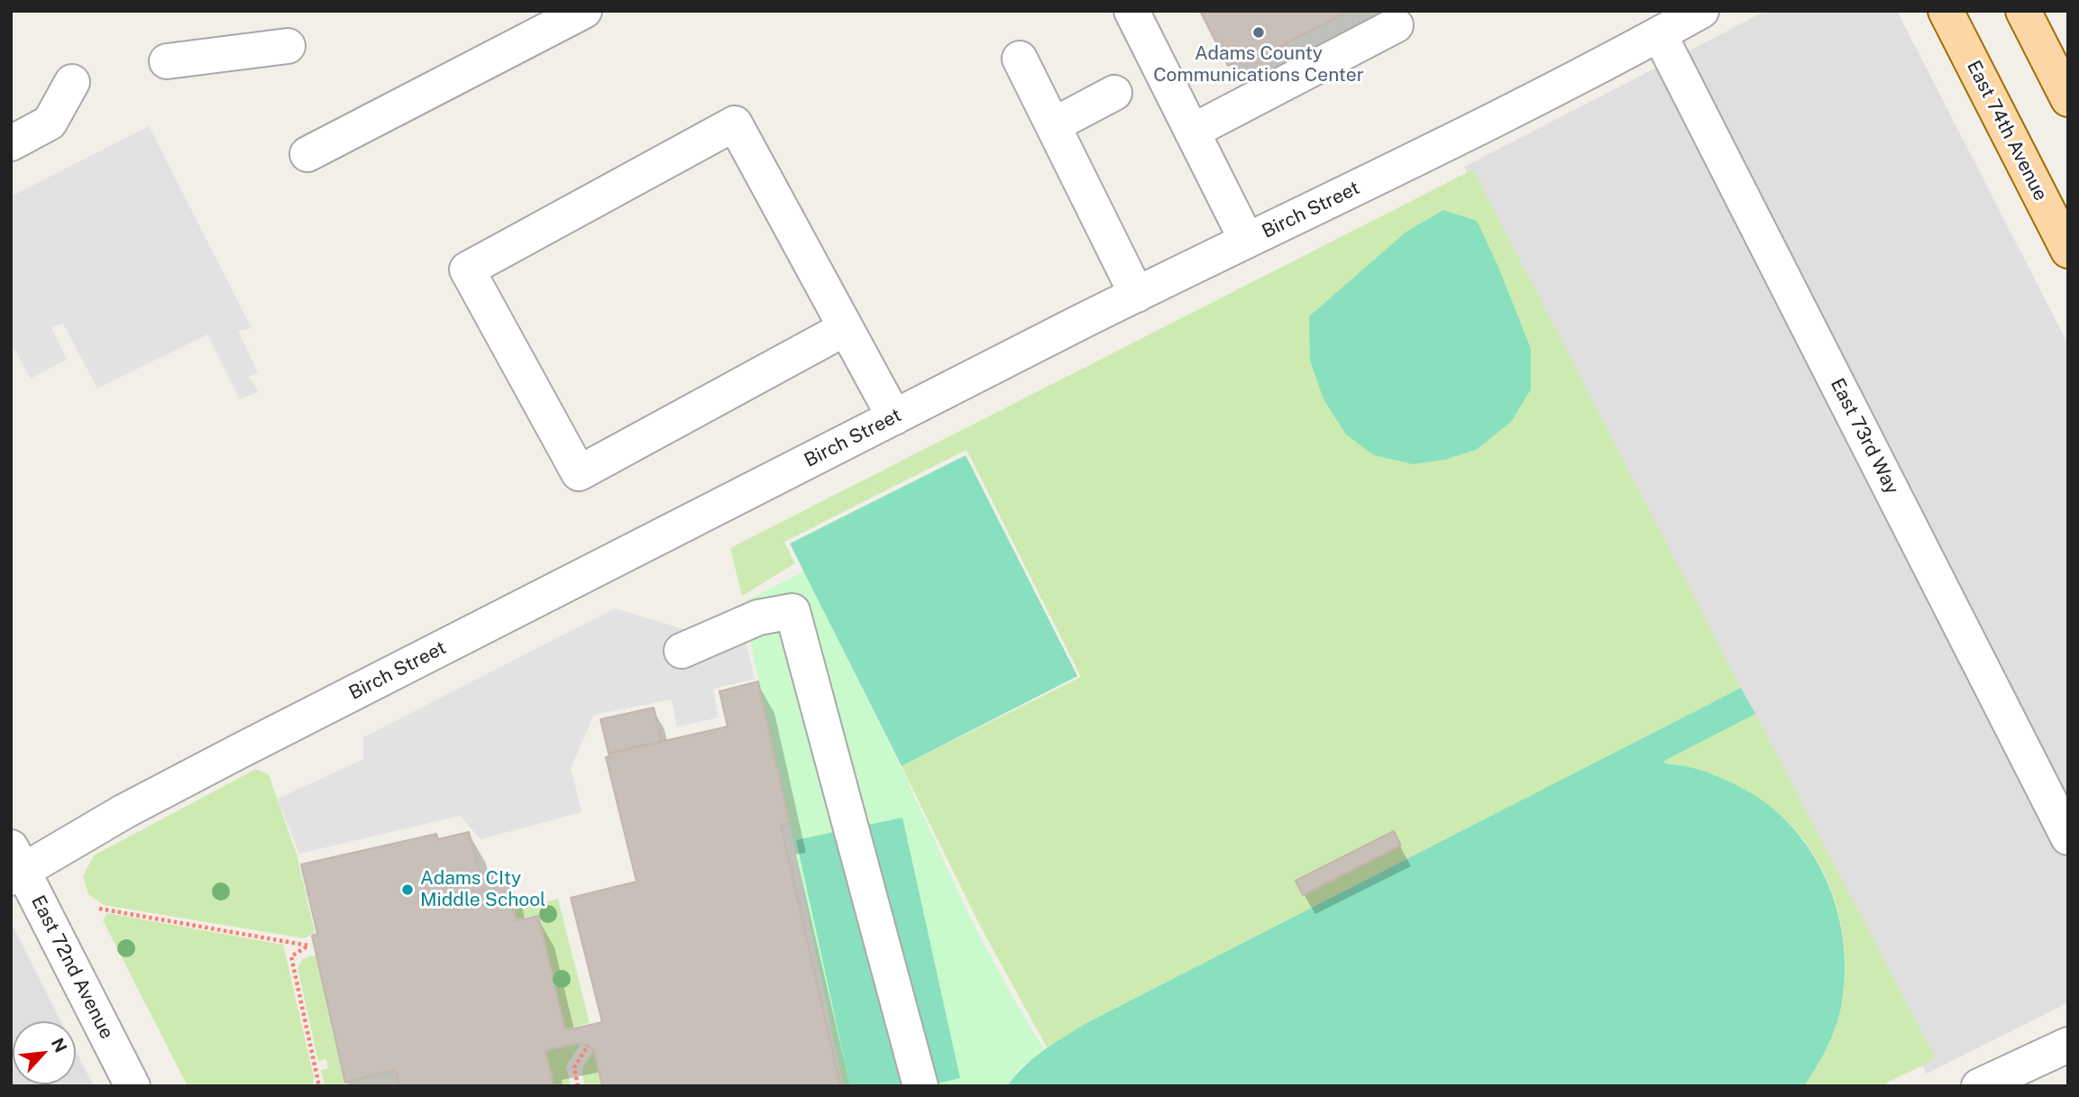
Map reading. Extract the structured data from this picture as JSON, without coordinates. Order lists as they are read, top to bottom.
{
  "streets": {
    "main road": ["East 74th Avenue"],
    "street": ["Birch Street", "East 73rd Way", "East 72nd Avenue"]
  },
  "crossings": [
    ["Birch Street", "East 73rd Way"],
    ["Birch Street", "East 72nd Avenue"]
  ],
  "places": ["Adams County Communications Center", "Adams CIty Middle School"],
  "north": "top right"
}
